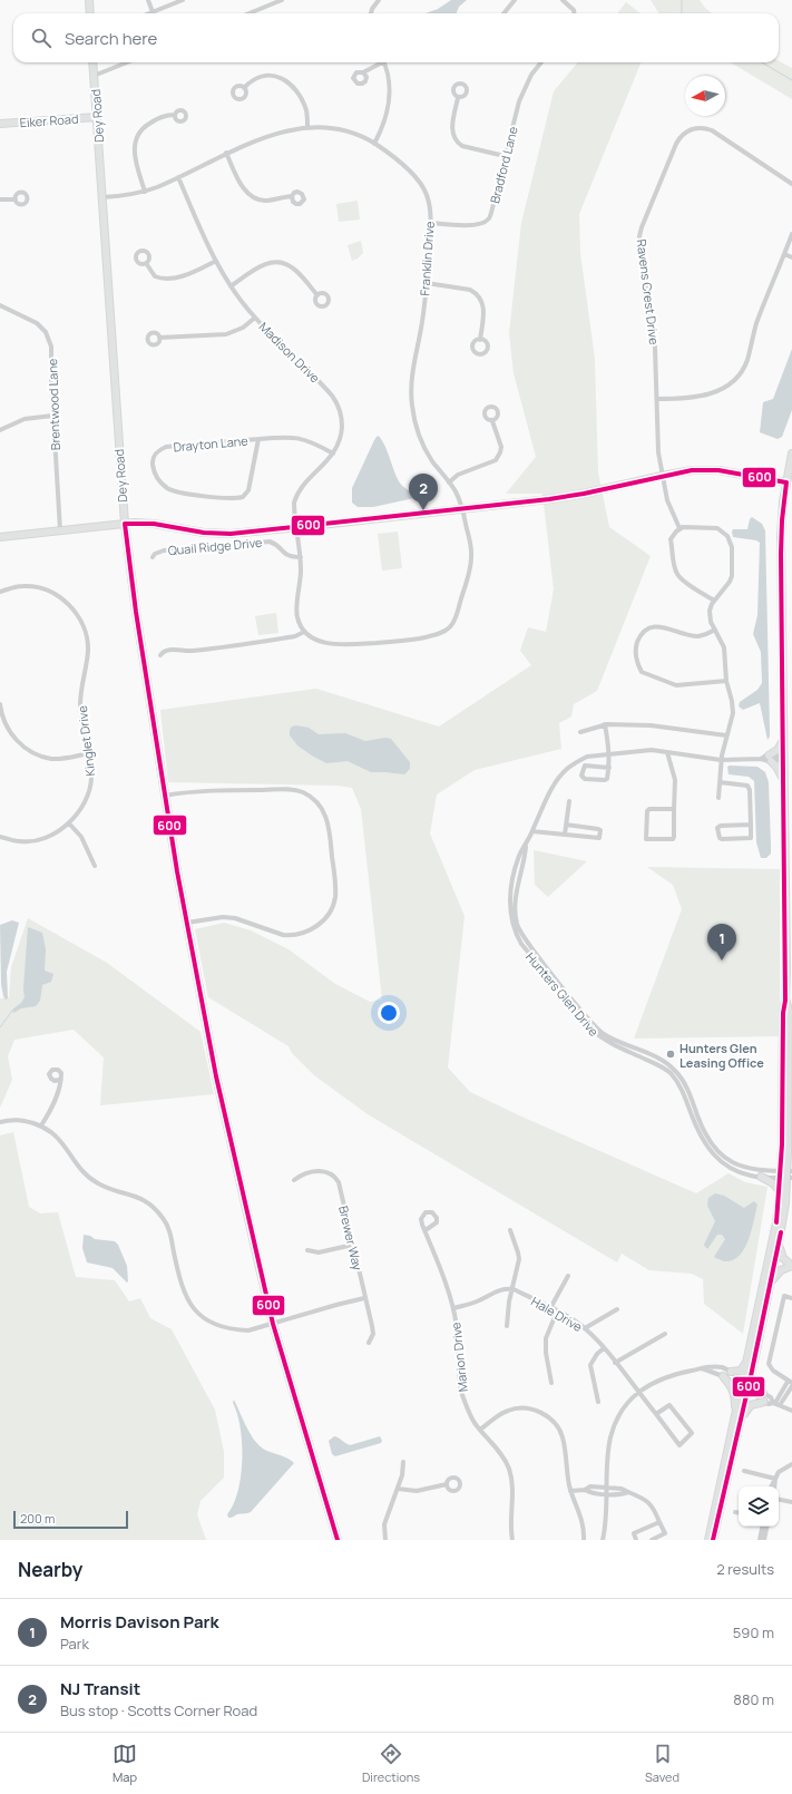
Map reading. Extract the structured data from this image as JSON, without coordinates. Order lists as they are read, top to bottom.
{
  "streets": {
    "street": [
      "Dey Road",
      "Eiker Road",
      "Bradford Lane",
      "Franklin Drive",
      "Ravens Crest Drive",
      "Madison Drive",
      "Brentwood Lane",
      "Drayton Lane",
      "Quail Ridge Drive",
      "Kinglet Drive",
      "Hunters Glen Drive",
      "Brewer Way",
      "Hale Drive",
      "Marion Drive"
    ]
  },
  "crossings": [
    ["Dey Road", "Eiker Road"],
    ["Dey Road", "Franklin Drive"],
    ["Bradford Lane", "Franklin Drive"],
    ["Franklin Drive", "Madison Drive"],
    ["Madison Drive", "Drayton Lane"]
  ],
  "places": ["Hunters Glen Leasing Office"],
  "lines": ["transit line 600"],
  "scale_bar": "200 m",
  "north": "left",
  "page": {
    "search": "Search here",
    "pins": ["2", "1"],
    "scale": "200 m",
    "heading": ["Nearby", "2 results"],
    "list": [
      {
        "mark": "1",
        "name": "Morris Davison Park",
        "note": "Park",
        "value": "590 m"
      },
      {
        "mark": "2",
        "name": "NJ Transit",
        "note": "Bus stop · Scotts Corner Road",
        "value": "880 m"
      }
    ],
    "nav": ["Map", "Directions", "Saved"]
  }
}
